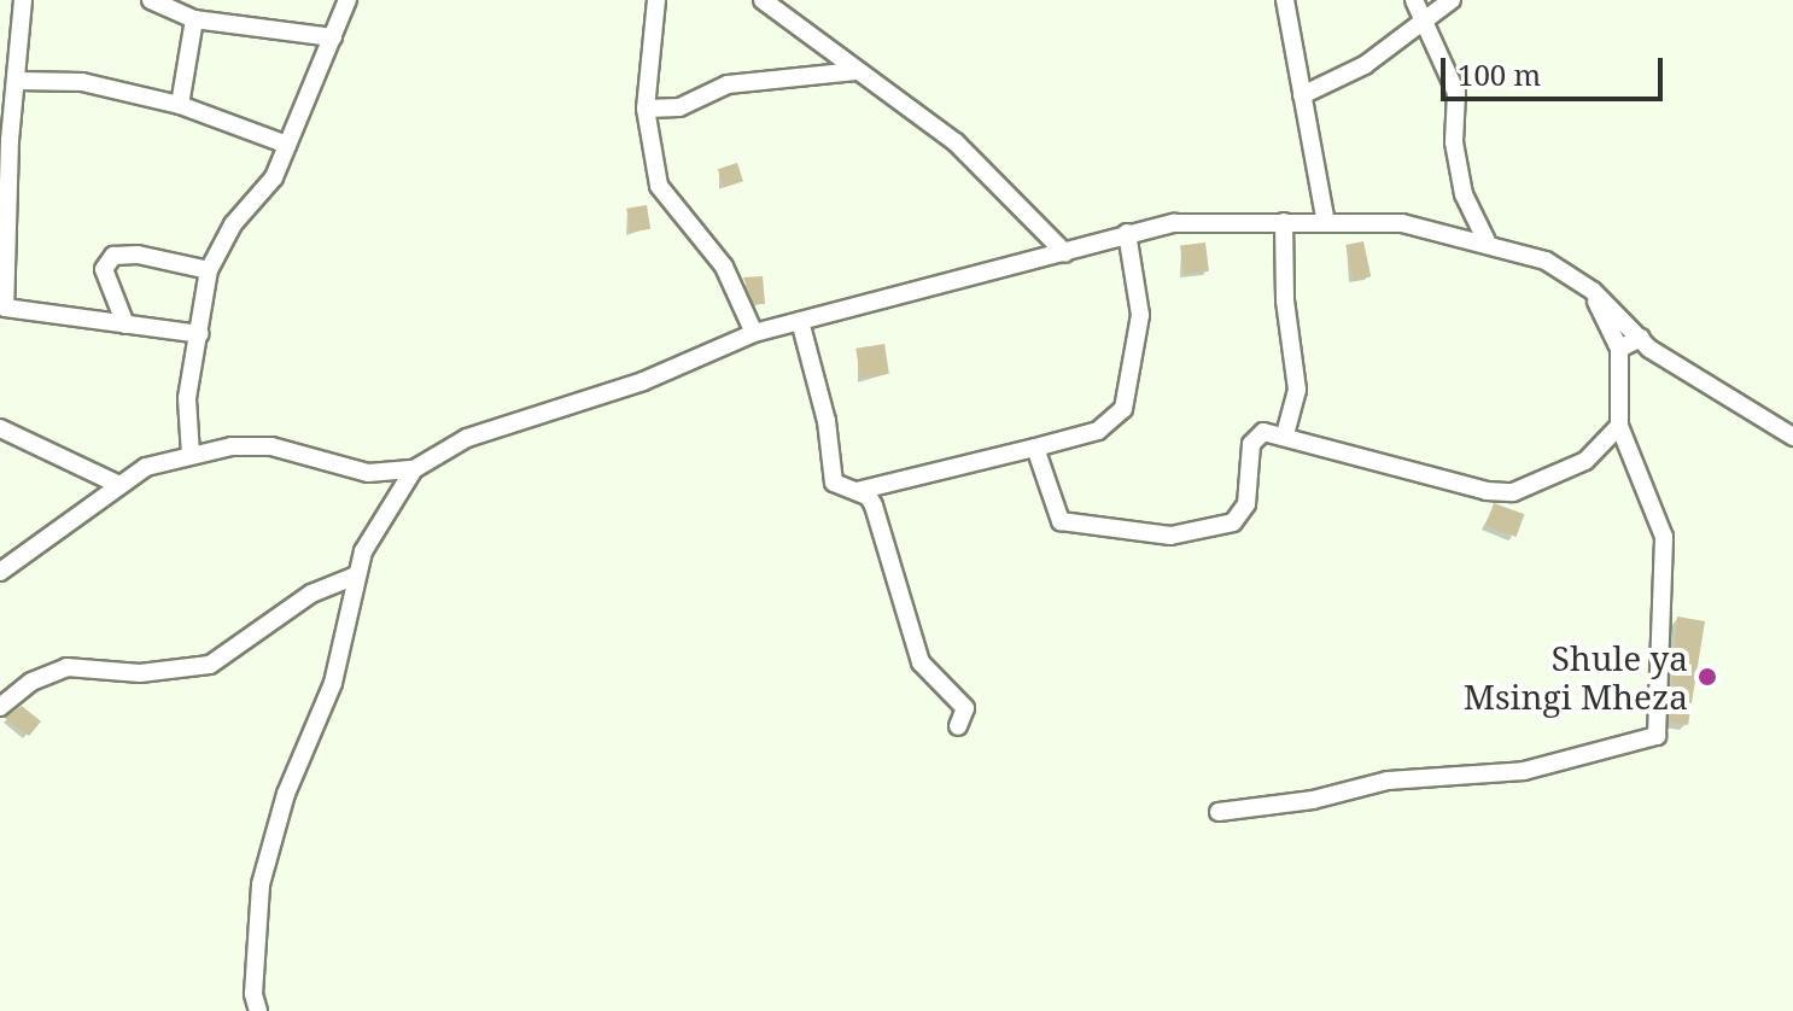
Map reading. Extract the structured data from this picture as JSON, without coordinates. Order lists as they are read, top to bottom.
{
  "places": ["Shule ya Msingi Mheza"],
  "scale_bar": "100 m"
}
